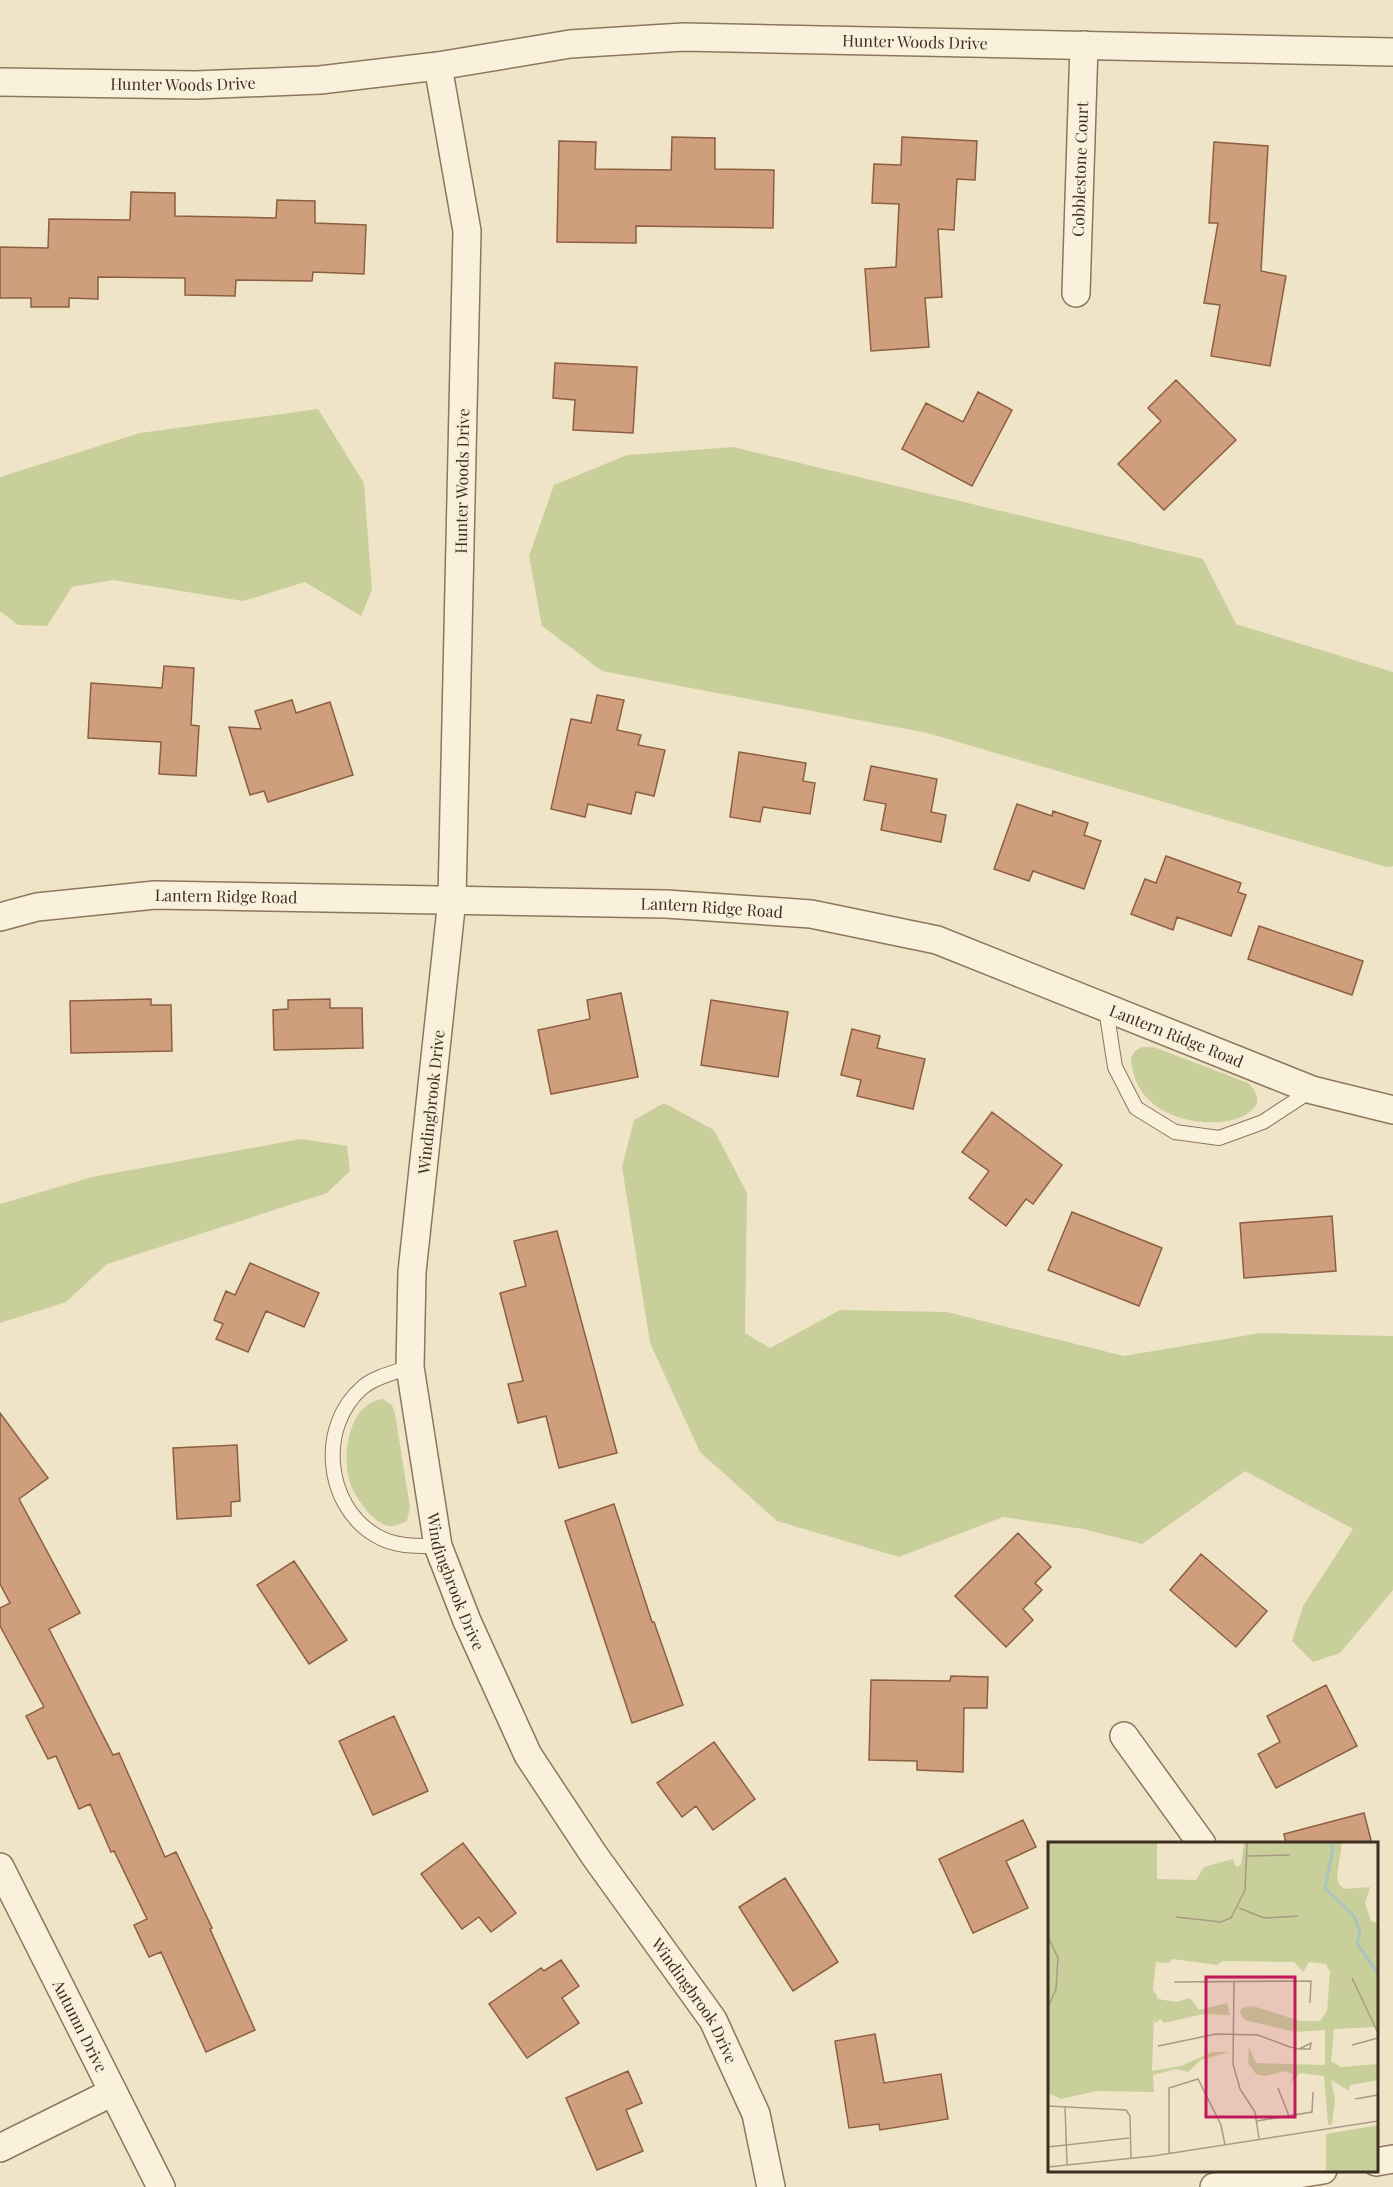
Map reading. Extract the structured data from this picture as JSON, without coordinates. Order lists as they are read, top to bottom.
{
  "streets": {
    "street": [
      "Hunter Woods Drive",
      "Cobblestone Court",
      "Lantern Ridge Road",
      "Windingbrook Drive",
      "Autumn Drive"
    ]
  },
  "crossings": [
    ["Hunter Woods Drive", "Cobblestone Court"],
    ["Hunter Woods Drive", "Lantern Ridge Road"],
    ["Hunter Woods Drive", "Windingbrook Drive"],
    ["Lantern Ridge Road", "Windingbrook Drive"]
  ]
}
